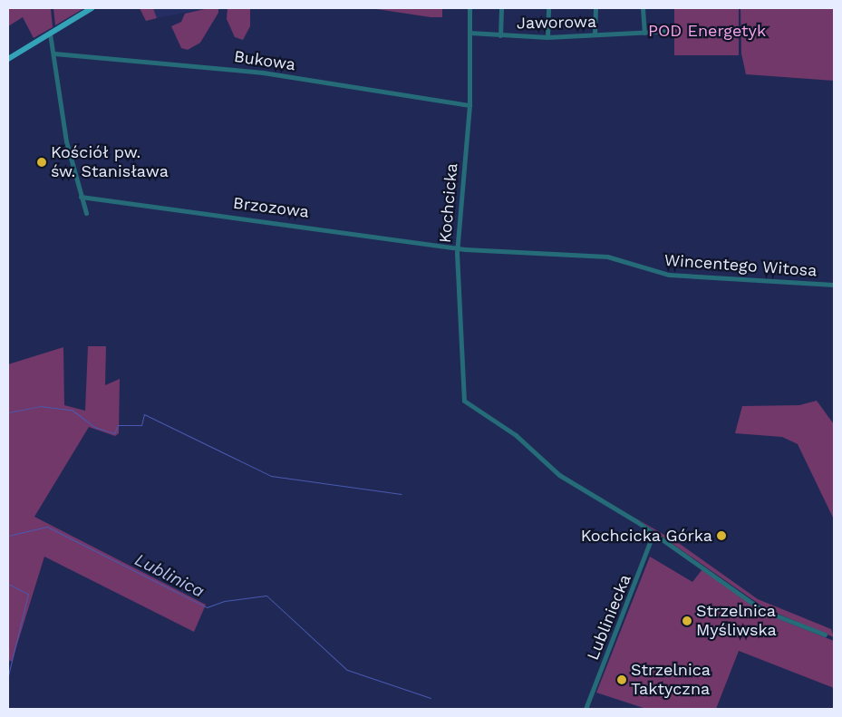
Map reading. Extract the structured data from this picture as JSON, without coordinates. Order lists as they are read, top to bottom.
{
  "streets": {
    "street": [
      "Jaworowa",
      "Bukowa",
      "Kochcicka",
      "Brzozowa",
      "Wincentego Witosa",
      "Lubliniecka"
    ]
  },
  "crossings": [
    ["Jaworowa", "Kochcicka"],
    ["Bukowa", "Kochcicka"],
    ["Kochcicka", "Brzozowa"],
    ["Kochcicka", "Wincentego Witosa"],
    ["Kochcicka", "Lubliniecka"],
    ["Brzozowa", "Wincentego Witosa"]
  ],
  "water": ["Lublinica"],
  "parks": ["POD Energetyk"],
  "places": [
    "Kościół pw. św. Stanisława",
    "Kochcicka Górka",
    "Strzelnica Myśliwska",
    "Strzelnica Taktyczna"
  ]
}
